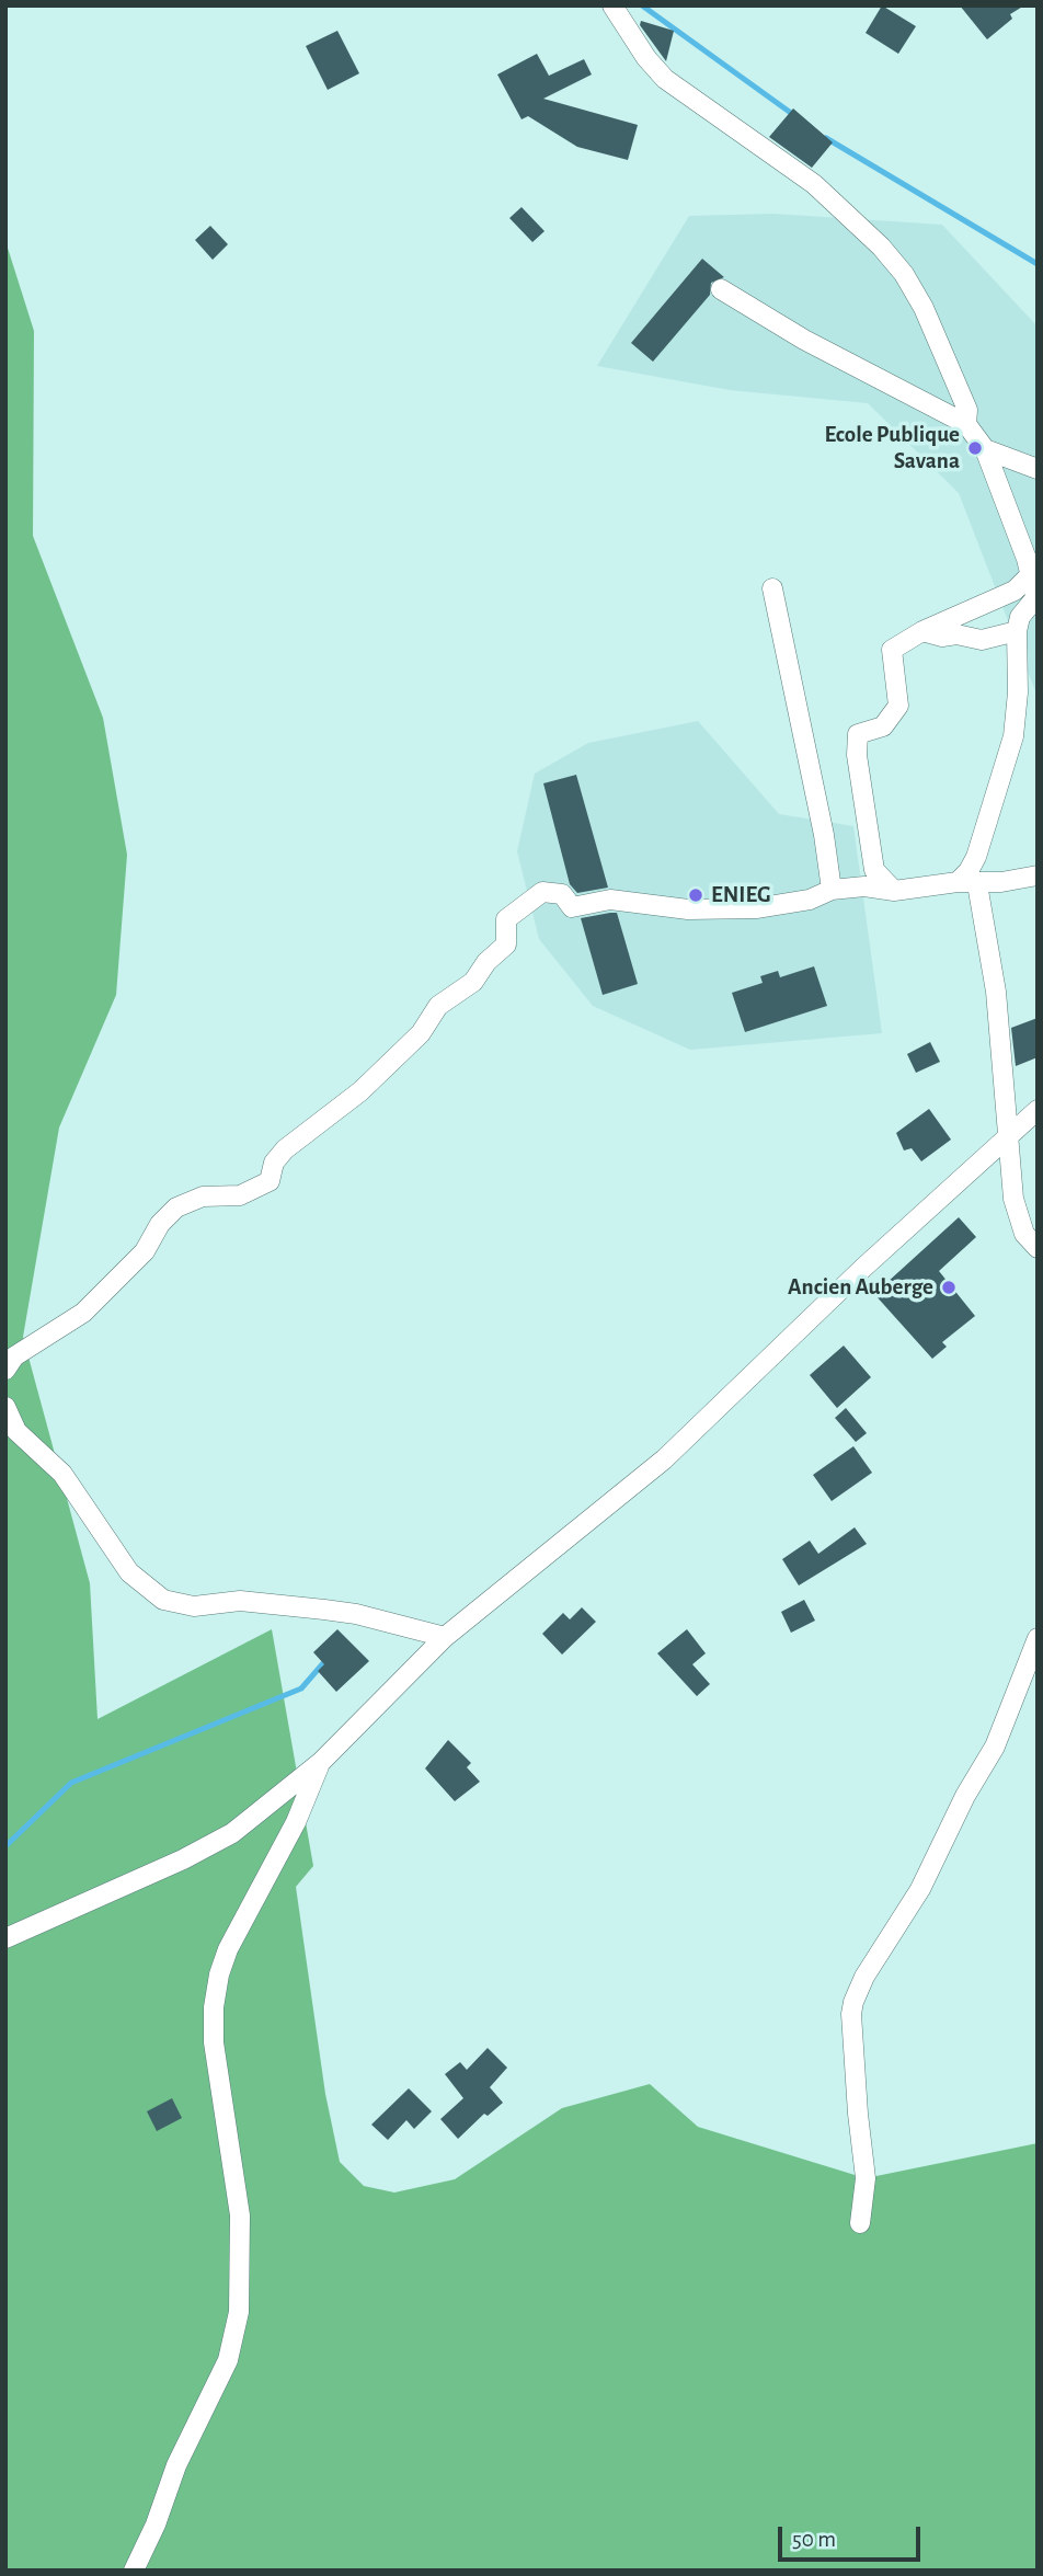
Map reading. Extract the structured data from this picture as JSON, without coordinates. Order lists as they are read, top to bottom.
{
  "places": ["Ecole Publique Savana", "ENIEG", "Ancien Auberge"],
  "scale_bar": "50 m"
}
